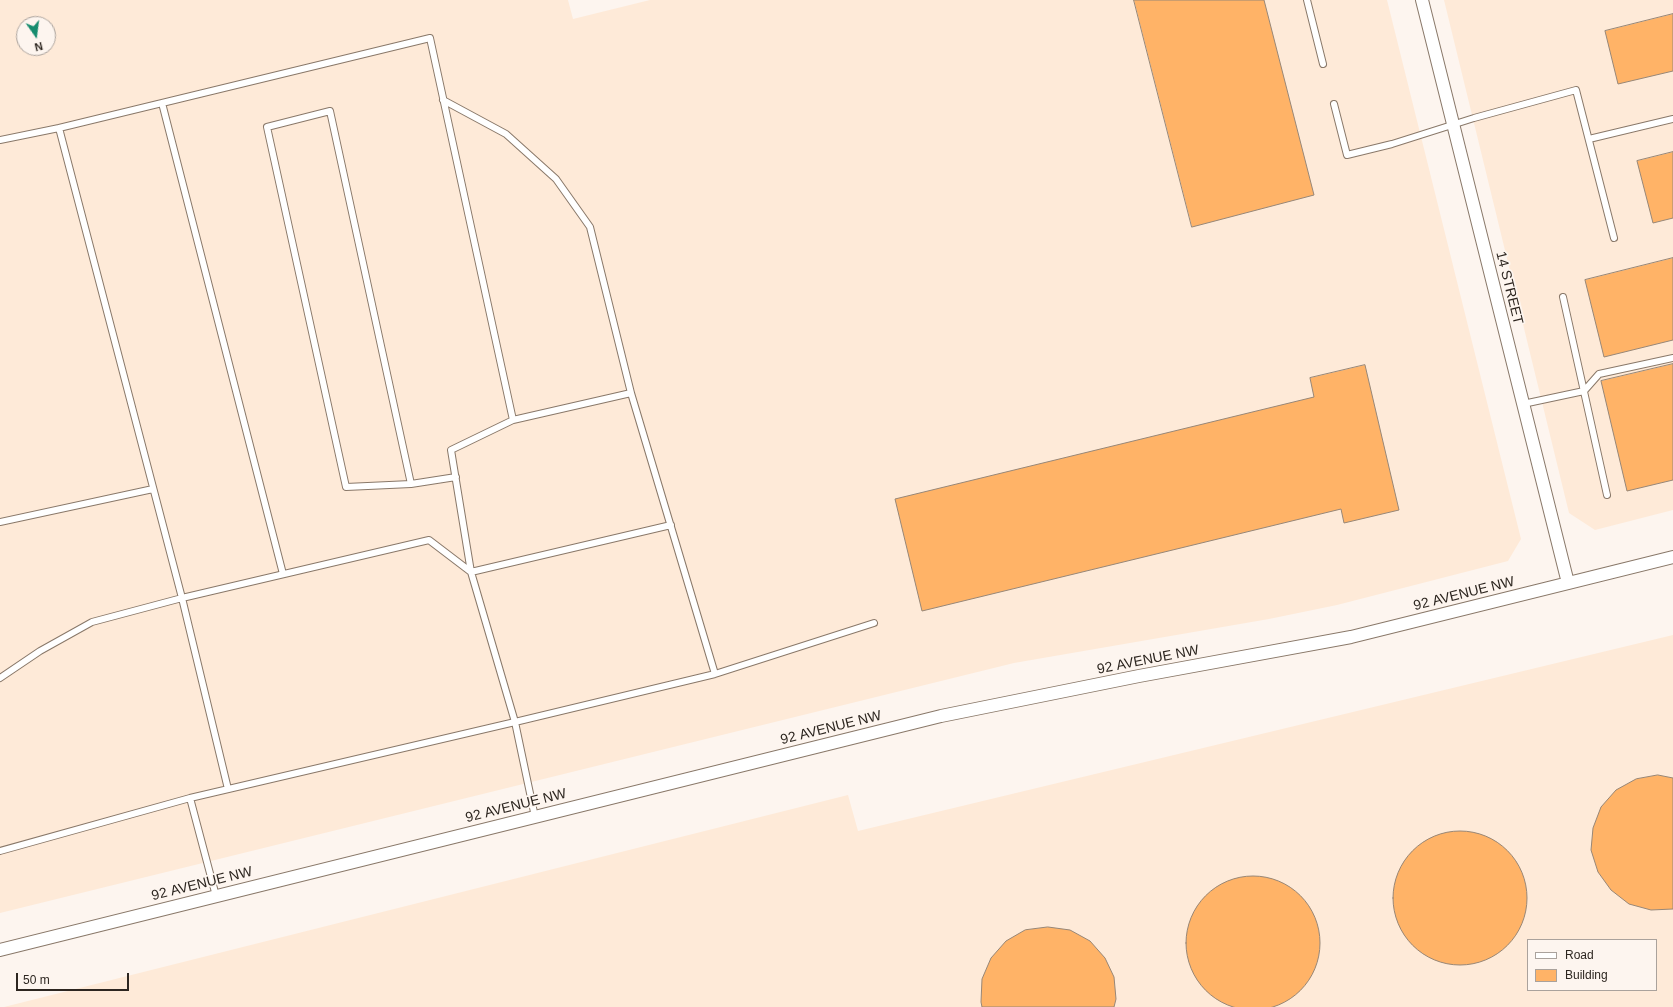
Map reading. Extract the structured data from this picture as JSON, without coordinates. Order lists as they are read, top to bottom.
{
  "streets": {
    "street": ["14 STREET", "92 AVENUE NW"]
  },
  "crossings": [
    ["14 STREET", "92 AVENUE NW"]
  ],
  "legend": ["Road", "Building"],
  "scale_bar": "50 m",
  "north": "bottom"
}
